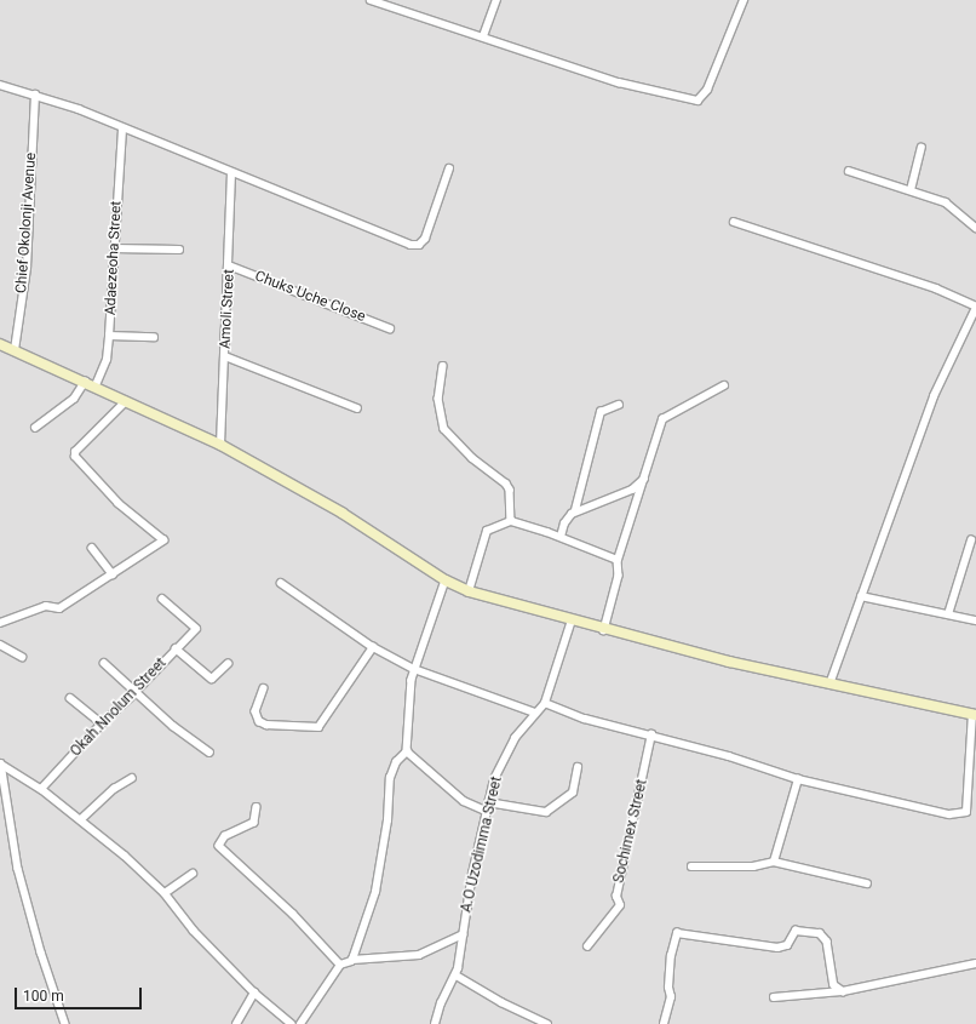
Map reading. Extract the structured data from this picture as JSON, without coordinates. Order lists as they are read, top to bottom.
{
  "streets": {
    "street": [
      "Chief Okolonji Avenue",
      "Adaezeoha Street",
      "Chuks Uche Close",
      "Amoli Street",
      "Okah Nnolum Street",
      "Sochimex Street",
      "A.O Uzodimma Street"
    ]
  },
  "crossings": [
    ["Chuks Uche Close", "Amoli Street"]
  ],
  "scale_bar": "100 m"
}
